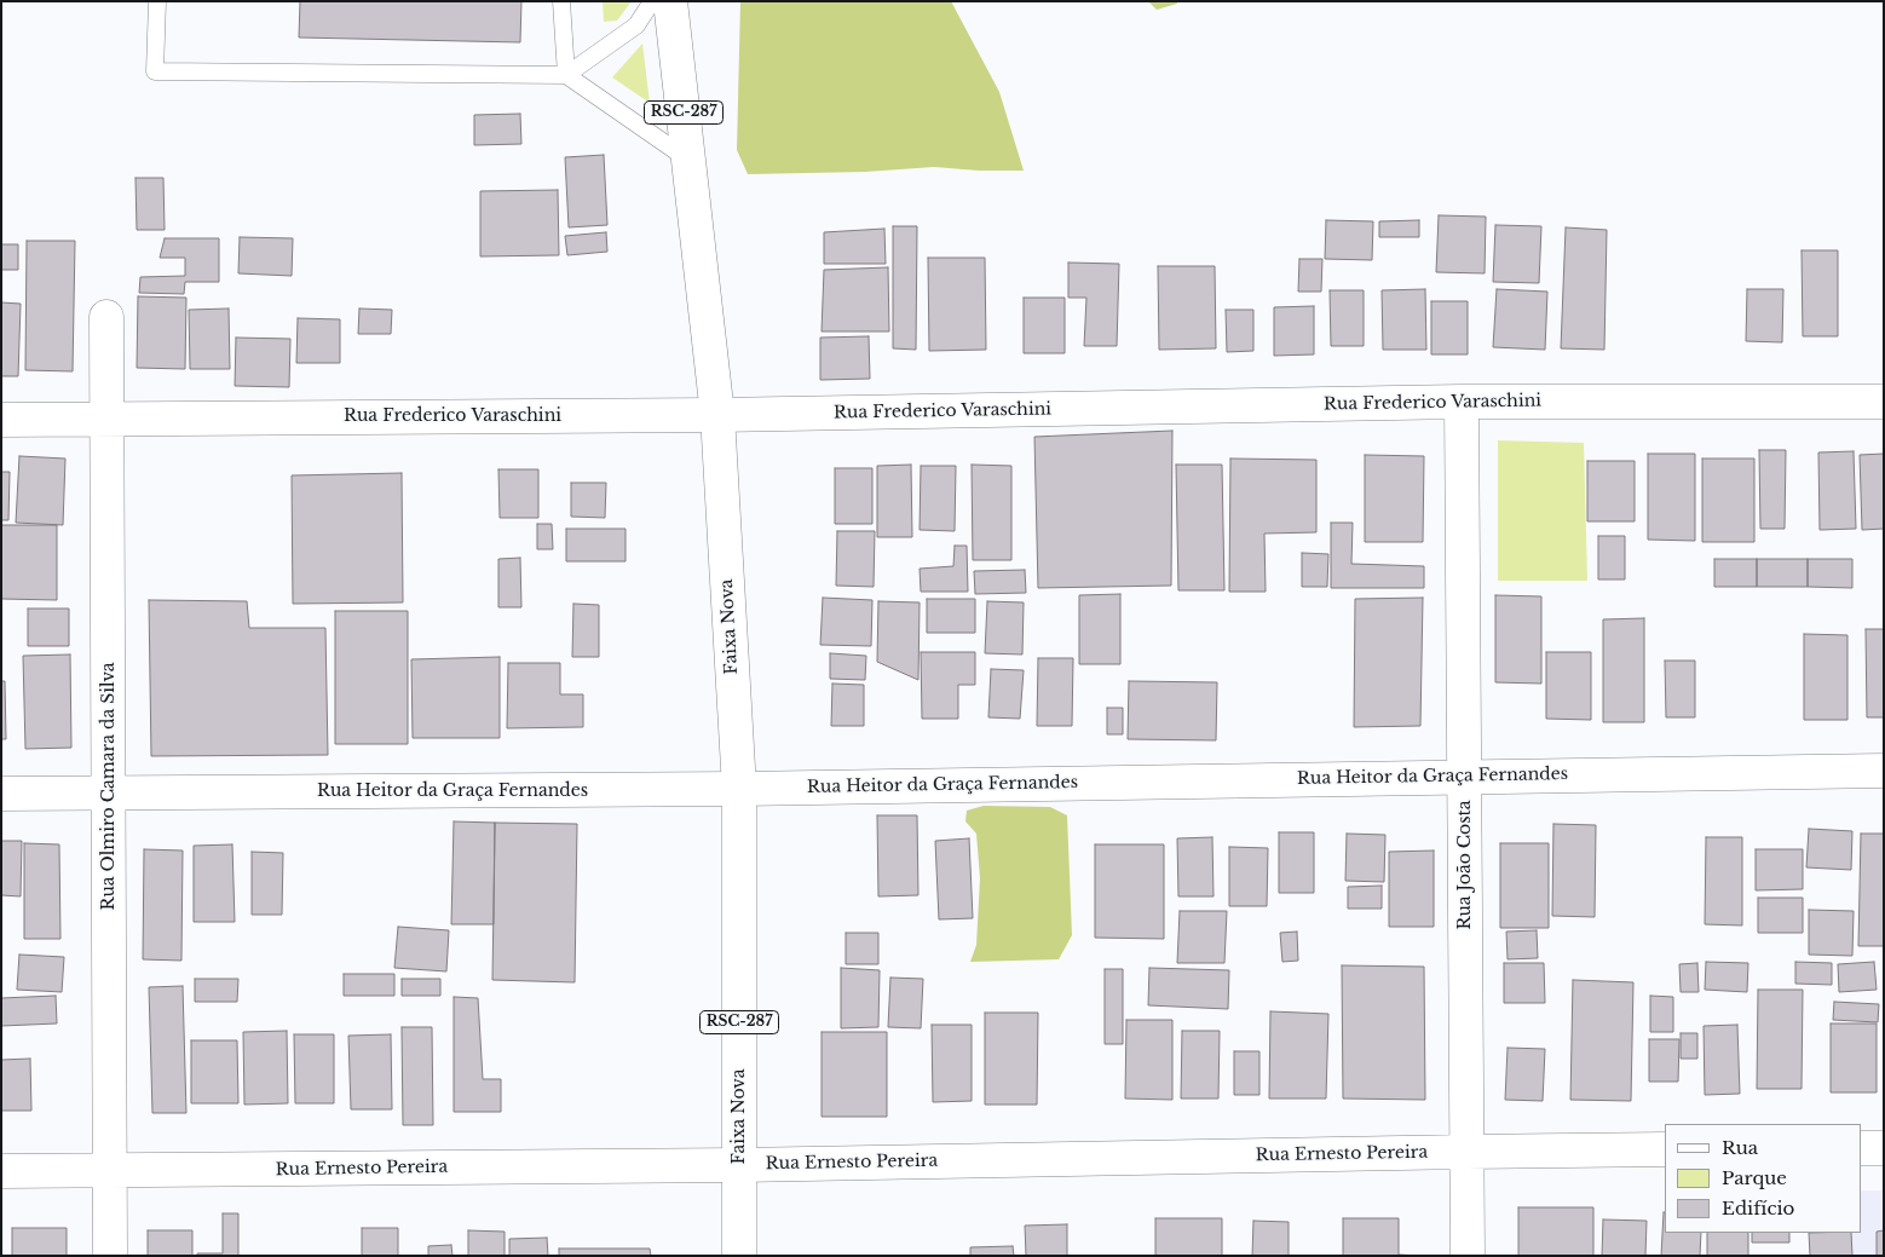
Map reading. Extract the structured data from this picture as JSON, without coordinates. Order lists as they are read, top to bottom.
{
  "streets": {
    "main road": [
      "RSC-287",
      "Rua Frederico Varaschini",
      "Faixa Nova",
      "Rua Heitor da Graça Fernandes",
      "Rua Olmiro Camara da Silva",
      "Rua João Costa",
      "Rua Ernesto Pereira"
    ]
  },
  "crossings": [
    ["Rua Frederico Varaschini", "Faixa Nova"],
    ["Rua Frederico Varaschini", "Rua Olmiro Camara da Silva"],
    ["Rua Frederico Varaschini", "Rua João Costa"],
    ["Faixa Nova", "Rua Heitor da Graça Fernandes"],
    ["Faixa Nova", "Rua Ernesto Pereira"],
    ["Rua Heitor da Graça Fernandes", "Rua Olmiro Camara da Silva"],
    ["Rua Heitor da Graça Fernandes", "Rua João Costa"],
    ["Rua Olmiro Camara da Silva", "Rua Ernesto Pereira"],
    ["Rua João Costa", "Rua Ernesto Pereira"]
  ],
  "legend": ["Rua", "Parque", "Edifício"]
}
